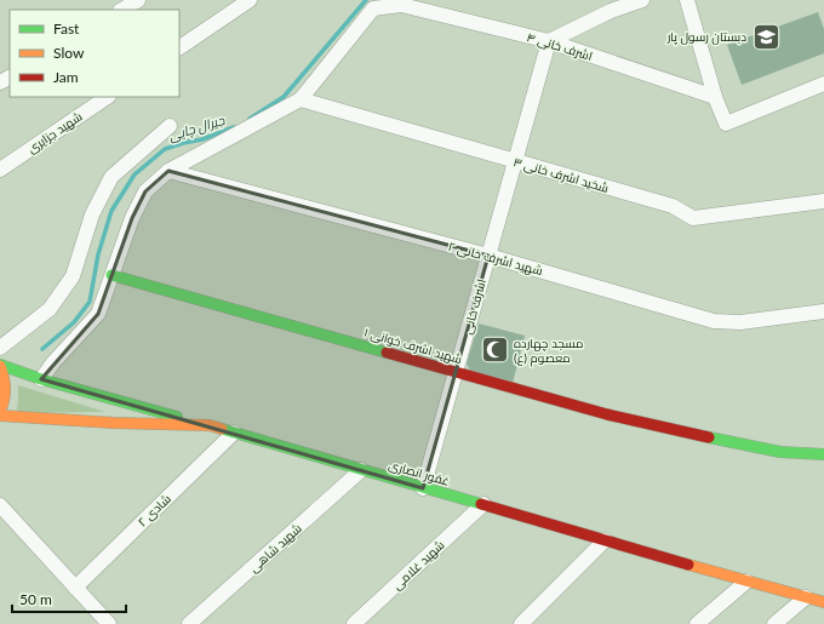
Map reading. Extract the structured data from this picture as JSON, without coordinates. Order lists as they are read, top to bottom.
{
  "streets": {
    "street": [
      "اشرف خانی ۴",
      "شهید جزایری",
      "شخید اشرف خانی ۳",
      "شهید اشرف خانی ۲",
      "اشرف خانی",
      "شهید اشرف خوانی ۱",
      "غفور انصاری",
      "شادی ۲",
      "شهید شاهی",
      "شهید غلامی"
    ]
  },
  "crossings": [
    ["اشرف خانی ۴", "اشرف خانی"],
    ["شخید اشرف خانی ۳", "اشرف خانی"],
    ["شهید اشرف خانی ۲", "اشرف خانی"],
    ["اشرف خانی", "شهید اشرف خوانی ۱"],
    ["اشرف خانی", "غفور انصاری"],
    ["غفور انصاری", "شادی ۲"],
    ["غفور انصاری", "شهید شاهی"],
    ["غفور انصاری", "شهید غلامی"]
  ],
  "water": ["جیرال چایی"],
  "places": {
    "school or university": ["دبستان رسول پار"],
    "mosque": ["مسجد چهارده معصوم (ع)"]
  },
  "legend": ["Fast", "Slow", "Jam"],
  "scale_bar": "50 m"
}
